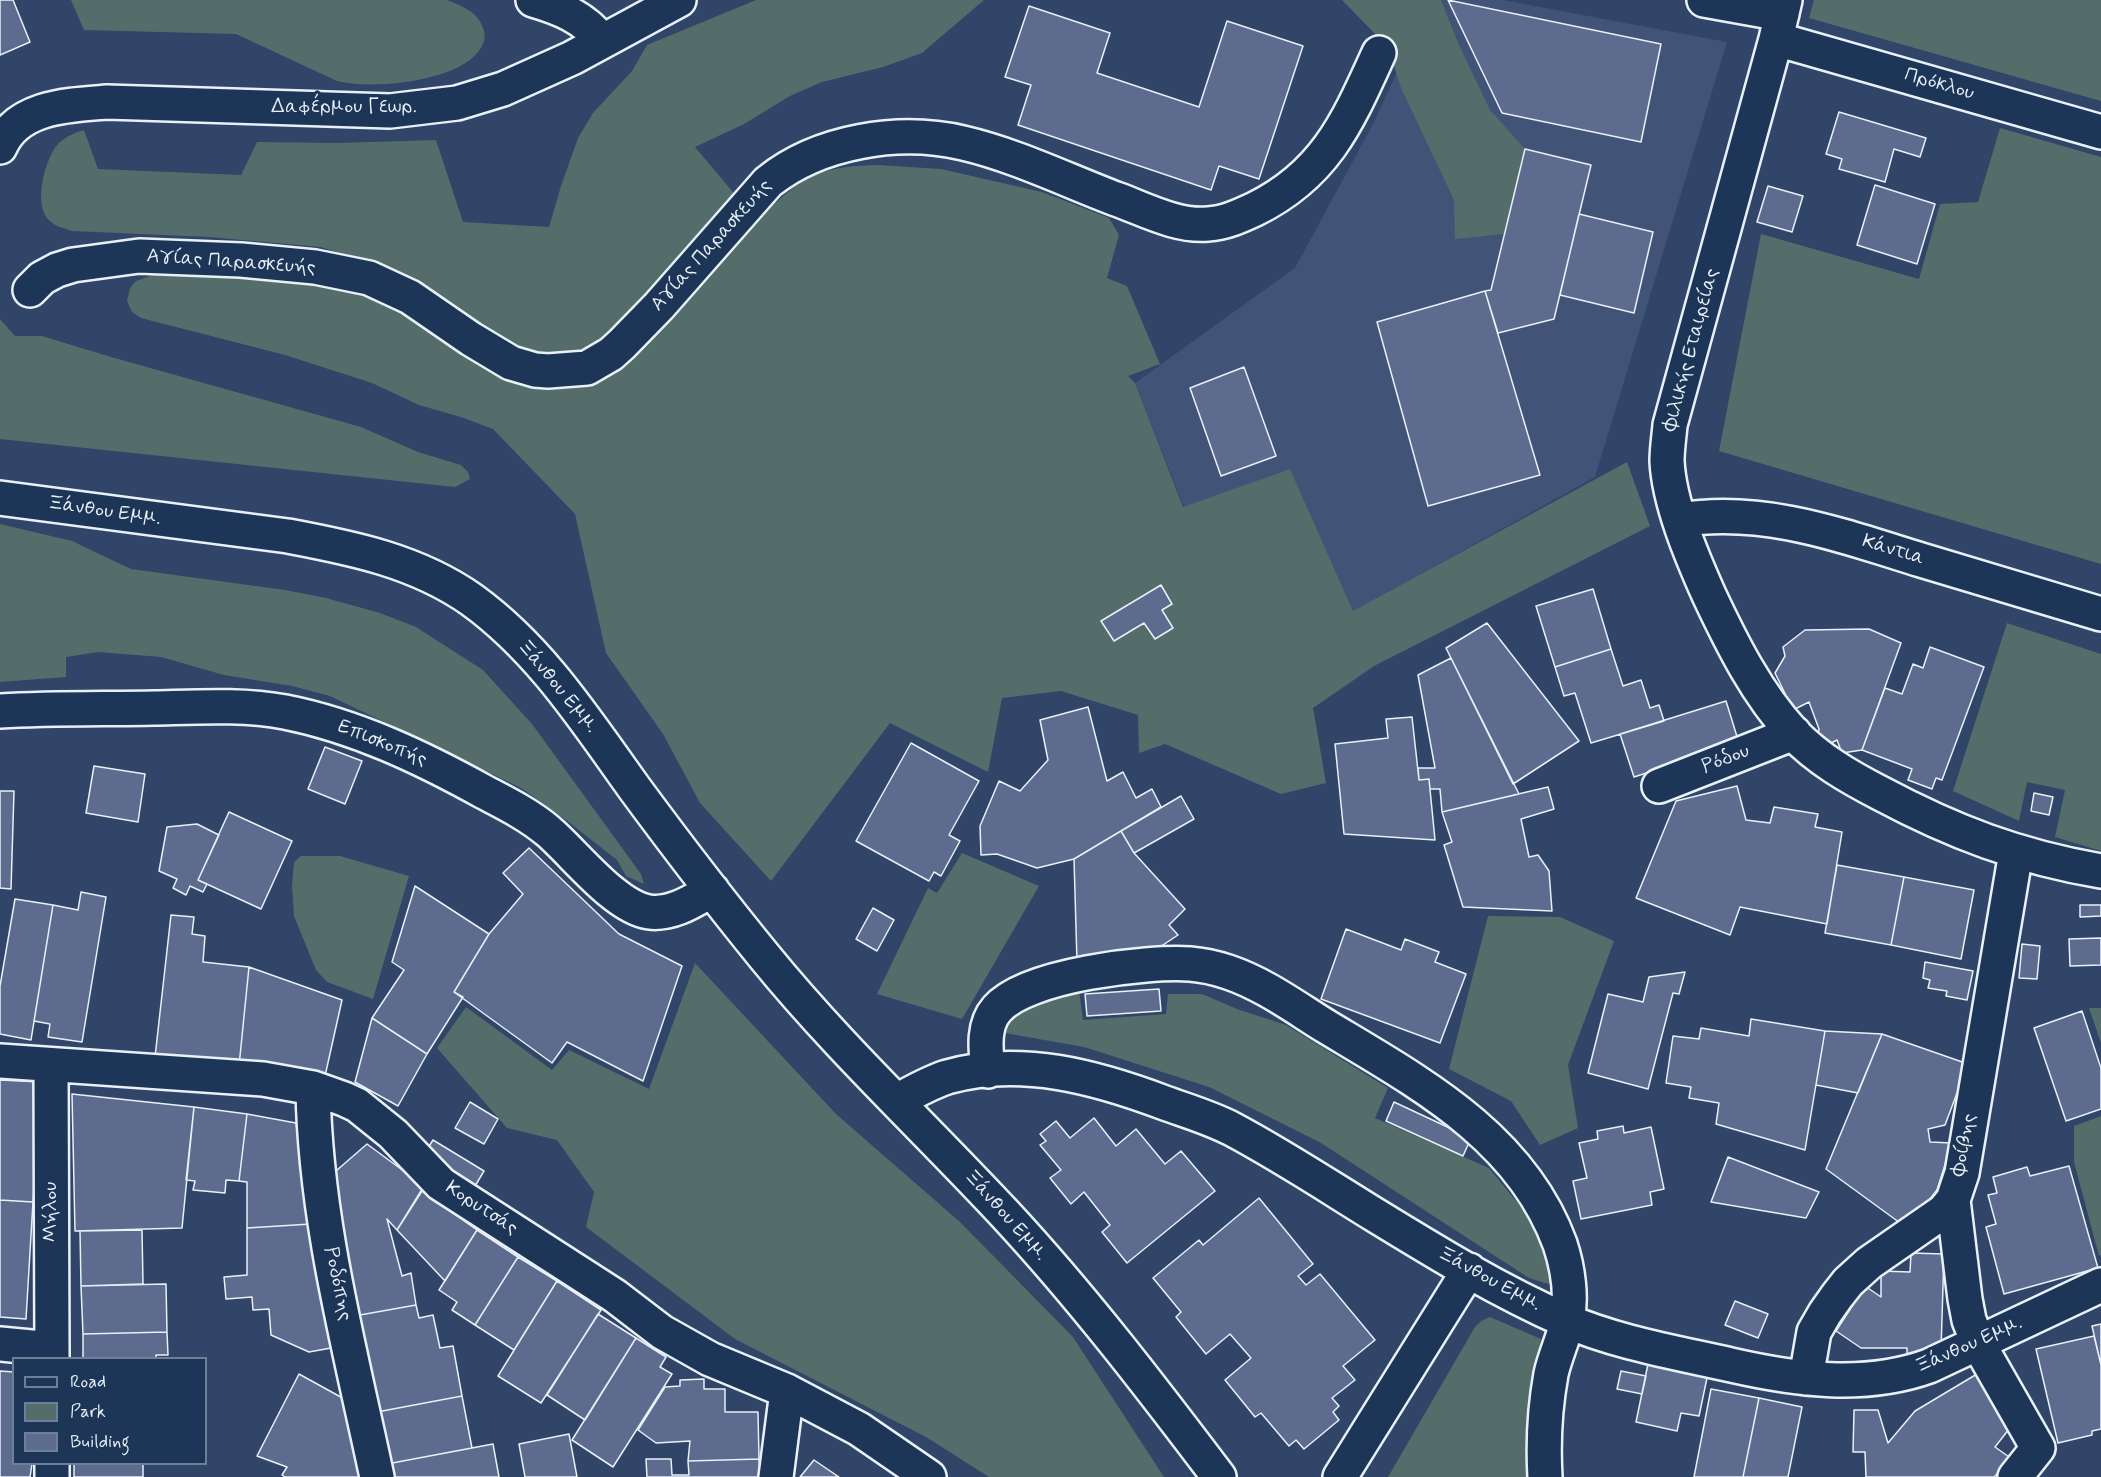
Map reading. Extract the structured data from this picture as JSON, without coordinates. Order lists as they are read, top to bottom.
{
  "streets": {
    "street": [
      "Πρόκλου",
      "Δαφέρμου Γεωρ.",
      "Αγίας Παρασκευής",
      "Φιλικής Εταιρείας",
      "Ξάνθου Εμμ.",
      "Κάντια",
      "Επισκοπής",
      "Ρόδου",
      "Φοίβης",
      "Κορυτσάς",
      "Μήλου",
      "Ροδόπης"
    ]
  },
  "crossings": [
    ["Πρόκλου", "Φιλικής Εταιρείας"],
    ["Φιλικής Εταιρείας", "Κάντια"],
    ["Φιλικής Εταιρείας", "Ρόδου"],
    ["Φιλικής Εταιρείας", "Φοίβης"],
    ["Ξάνθου Εμμ.", "Επισκοπής"],
    ["Ξάνθου Εμμ.", "Φοίβης"],
    ["Κορυτσάς", "Μήλου"],
    ["Κορυτσάς", "Ροδόπης"]
  ],
  "legend": ["Road", "Park", "Building"]
}
